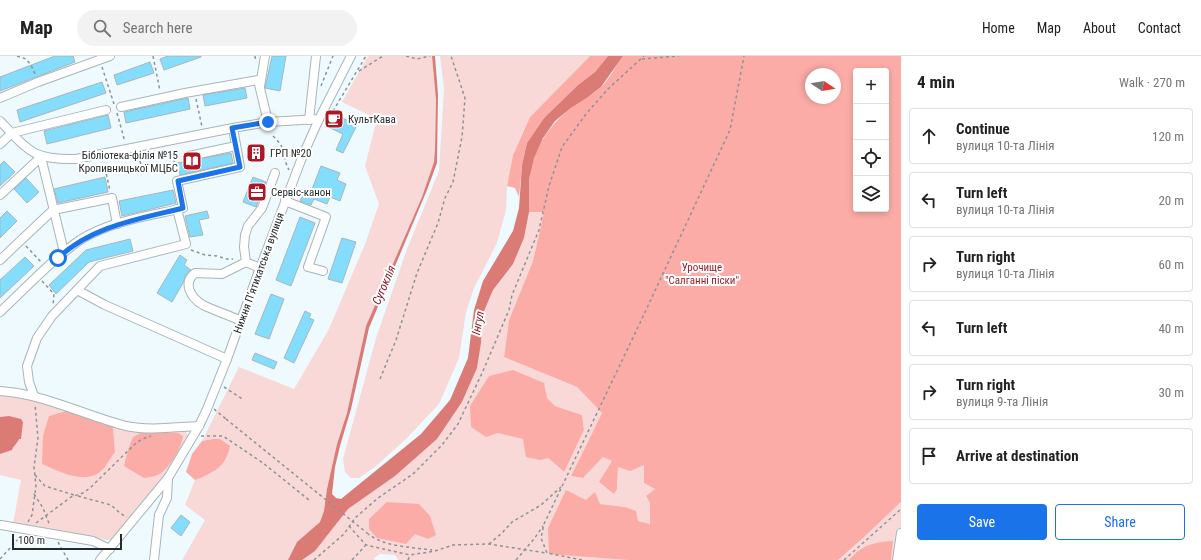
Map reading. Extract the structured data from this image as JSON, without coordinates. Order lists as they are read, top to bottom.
{
  "streets": {
    "street": ["Нижня Пʼятихатська вулиця"]
  },
  "water": ["Сугоклія", "Інгул"],
  "parks": ["Урочище \"Салганні піски\""],
  "places": {
    "cafe": ["КультКава"],
    "building": ["ГРП №20"],
    "library": ["Бібліотека-філія №15 Кропивницької МЦБС"],
    "office": ["Сервіс-канон"]
  },
  "scale_bar": "100 m",
  "north": "right",
  "page": {
    "header": "Map",
    "search": "Search here",
    "nav": [
      "Home",
      "Map",
      "About",
      "Contact"
    ],
    "heading": ["4 min", "Walk · 270 m"],
    "map_buttons": ["+", "−"],
    "list": [
      ["Continue", "вулиця 10-та Лінія", "120 m"],
      ["Turn left", "вулиця 10-та Лінія", "20 m"],
      ["Turn right", "вулиця 10-та Лінія", "60 m"],
      ["Turn left", "40 m"],
      ["Turn right", "вулиця 9-та Лінія", "30 m"],
      "Arrive at destination"
    ],
    "buttons": ["Save", "Share"],
    "scale": "100 m"
  }
}
